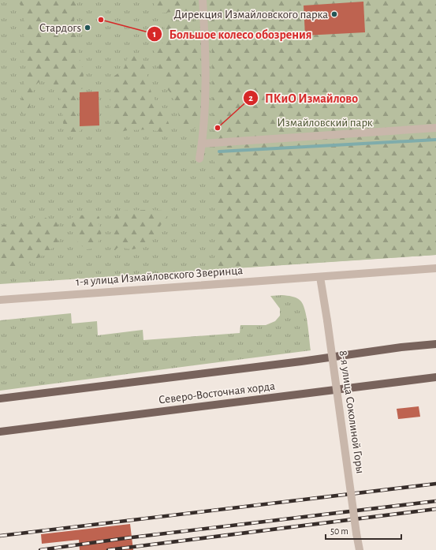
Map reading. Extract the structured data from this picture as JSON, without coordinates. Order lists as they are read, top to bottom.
{
  "streets": {
    "main road": ["Северо-Восточная хорда"],
    "street": ["1-я улица Измайловского Зверинца", "8-я улица Соколиной Горы"]
  },
  "crossings": [
    ["1-я улица Измайловского Зверинца", "8-я улица Соколиной Горы"]
  ],
  "parks": ["Измайловский парк"],
  "places": [
    "Дирекция Измайловского парка",
    "Большое колесо обозрения",
    "Стардогs",
    "ПКиО Измайлово"
  ],
  "scale_bar": "50 m"
}
